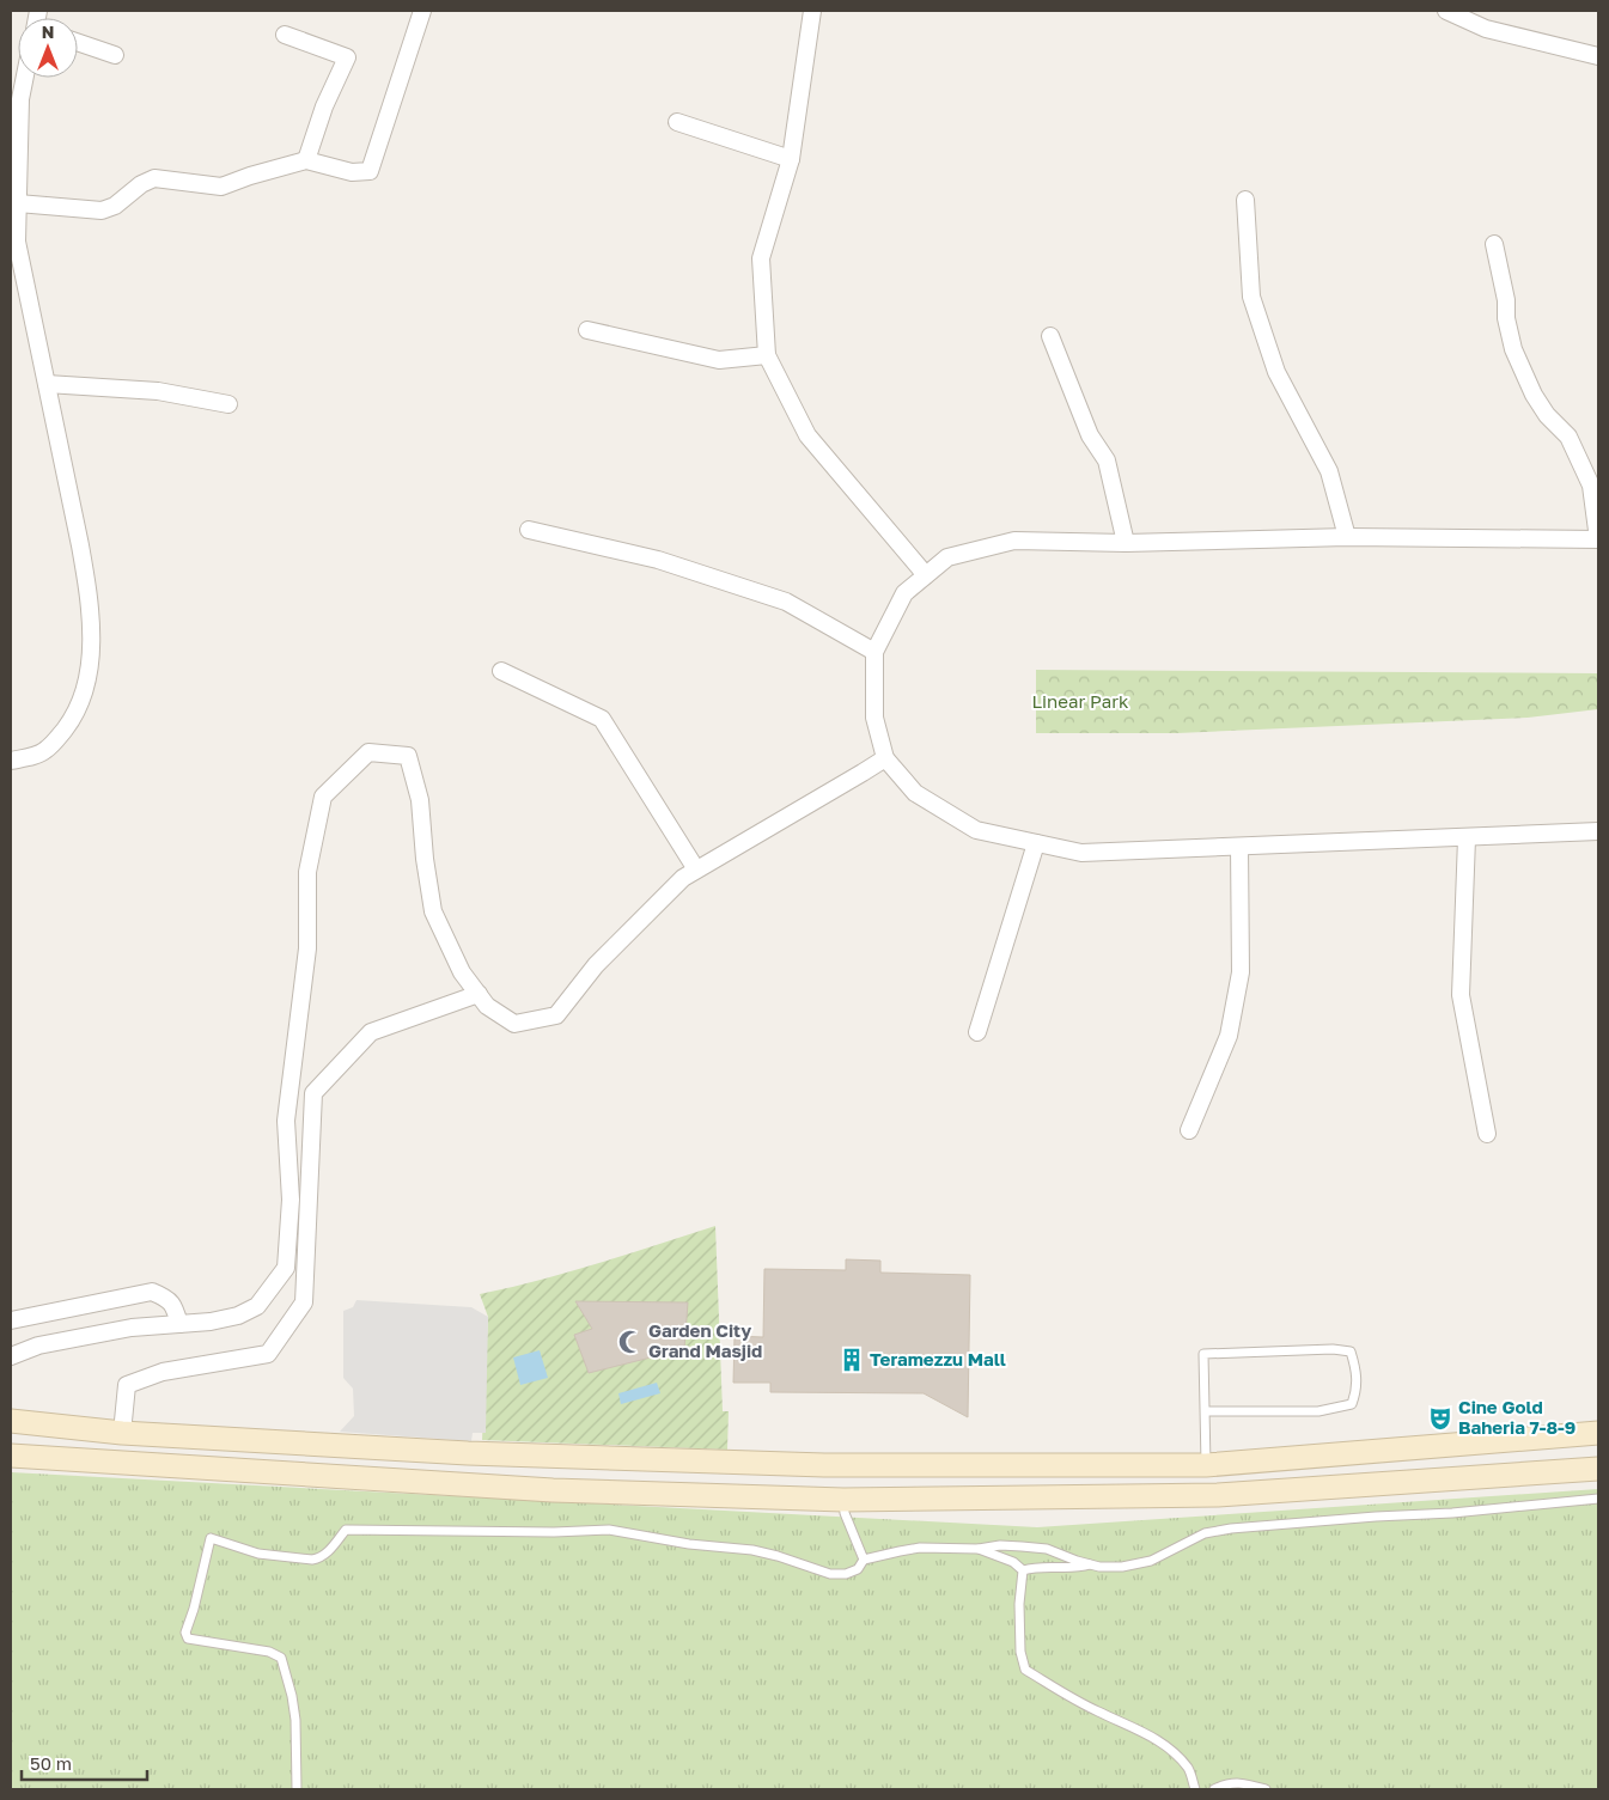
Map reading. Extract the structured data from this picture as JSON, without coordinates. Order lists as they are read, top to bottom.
{
  "parks": ["Linear Park"],
  "places": {
    "mosque": ["Garden City Grand Masjid"],
    "building": ["Teramezzu Mall"],
    "theatre": ["Cine Gold Baheria 7-8-9"]
  },
  "scale_bar": "50 m",
  "north": "top"
}
